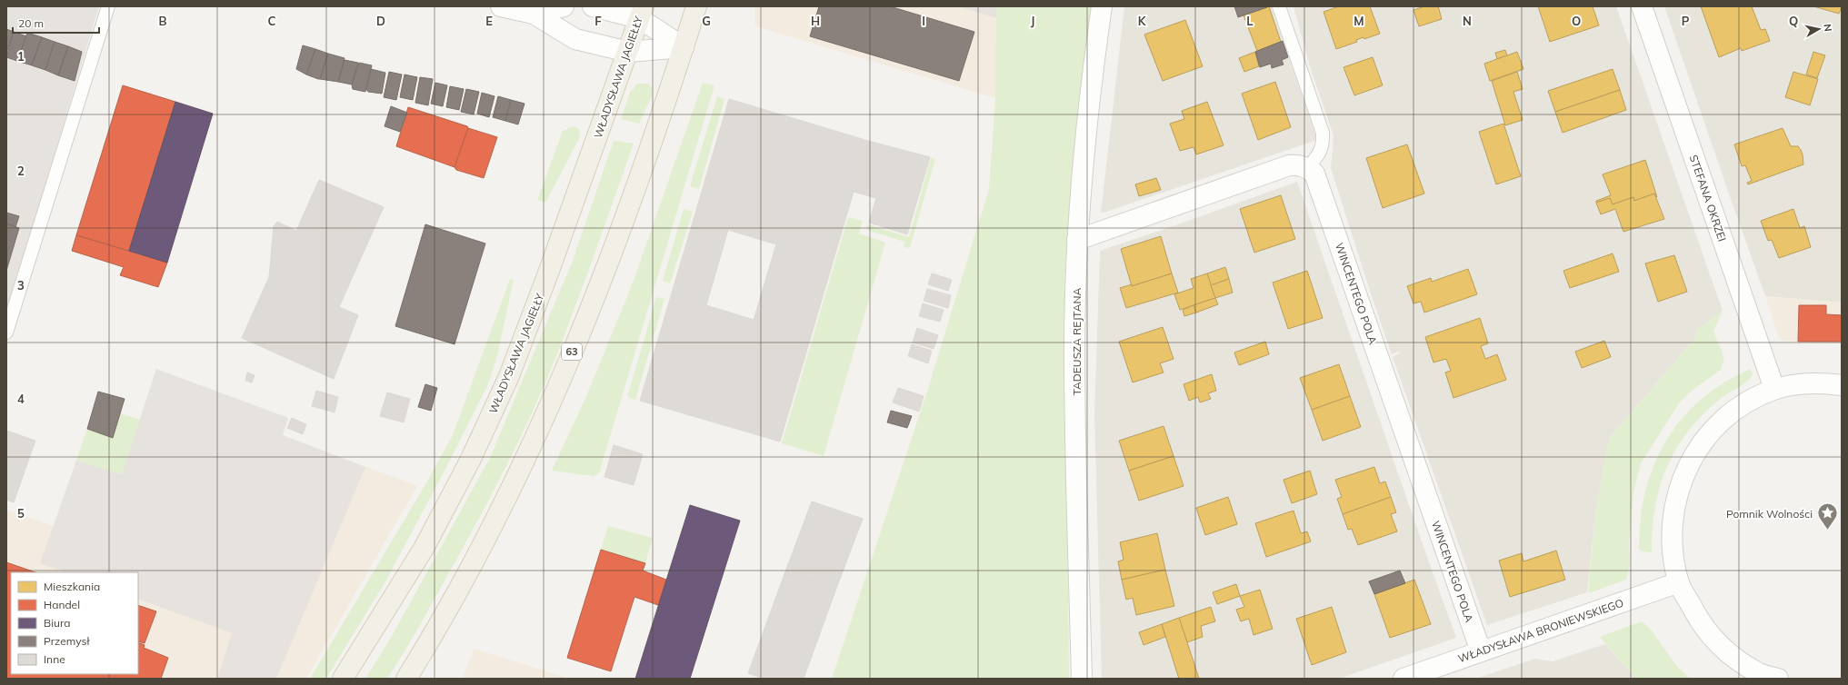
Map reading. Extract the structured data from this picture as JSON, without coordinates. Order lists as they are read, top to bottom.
{
  "streets": {
    "main road": ["WŁADYSŁAWA JAGIEŁŁY", "63"],
    "street": [
      "STEFANA OKRZEI",
      "WINCENTEGO POLA",
      "TADEUSZA REJTANA",
      "WŁADYSŁAWA BRONIEWSKIEGO"
    ]
  },
  "crossings": [
    ["WINCENTEGO POLA", "WŁADYSŁAWA BRONIEWSKIEGO"]
  ],
  "places": {
    "place": ["Pomnik Wolności"]
  },
  "legend": [
    "Mieszkania",
    "Handel",
    "Biura",
    "Przemysł",
    "Inne"
  ],
  "scale_bar": "20 m",
  "north": "right",
  "grid": {
    "columns": [
      "B",
      "C",
      "D",
      "E",
      "F",
      "G",
      "H",
      "I",
      "J",
      "K",
      "L",
      "M",
      "N",
      "O",
      "P",
      "Q"
    ],
    "rows": [
      "1",
      "2",
      "3",
      "4",
      "5"
    ]
  }
}
